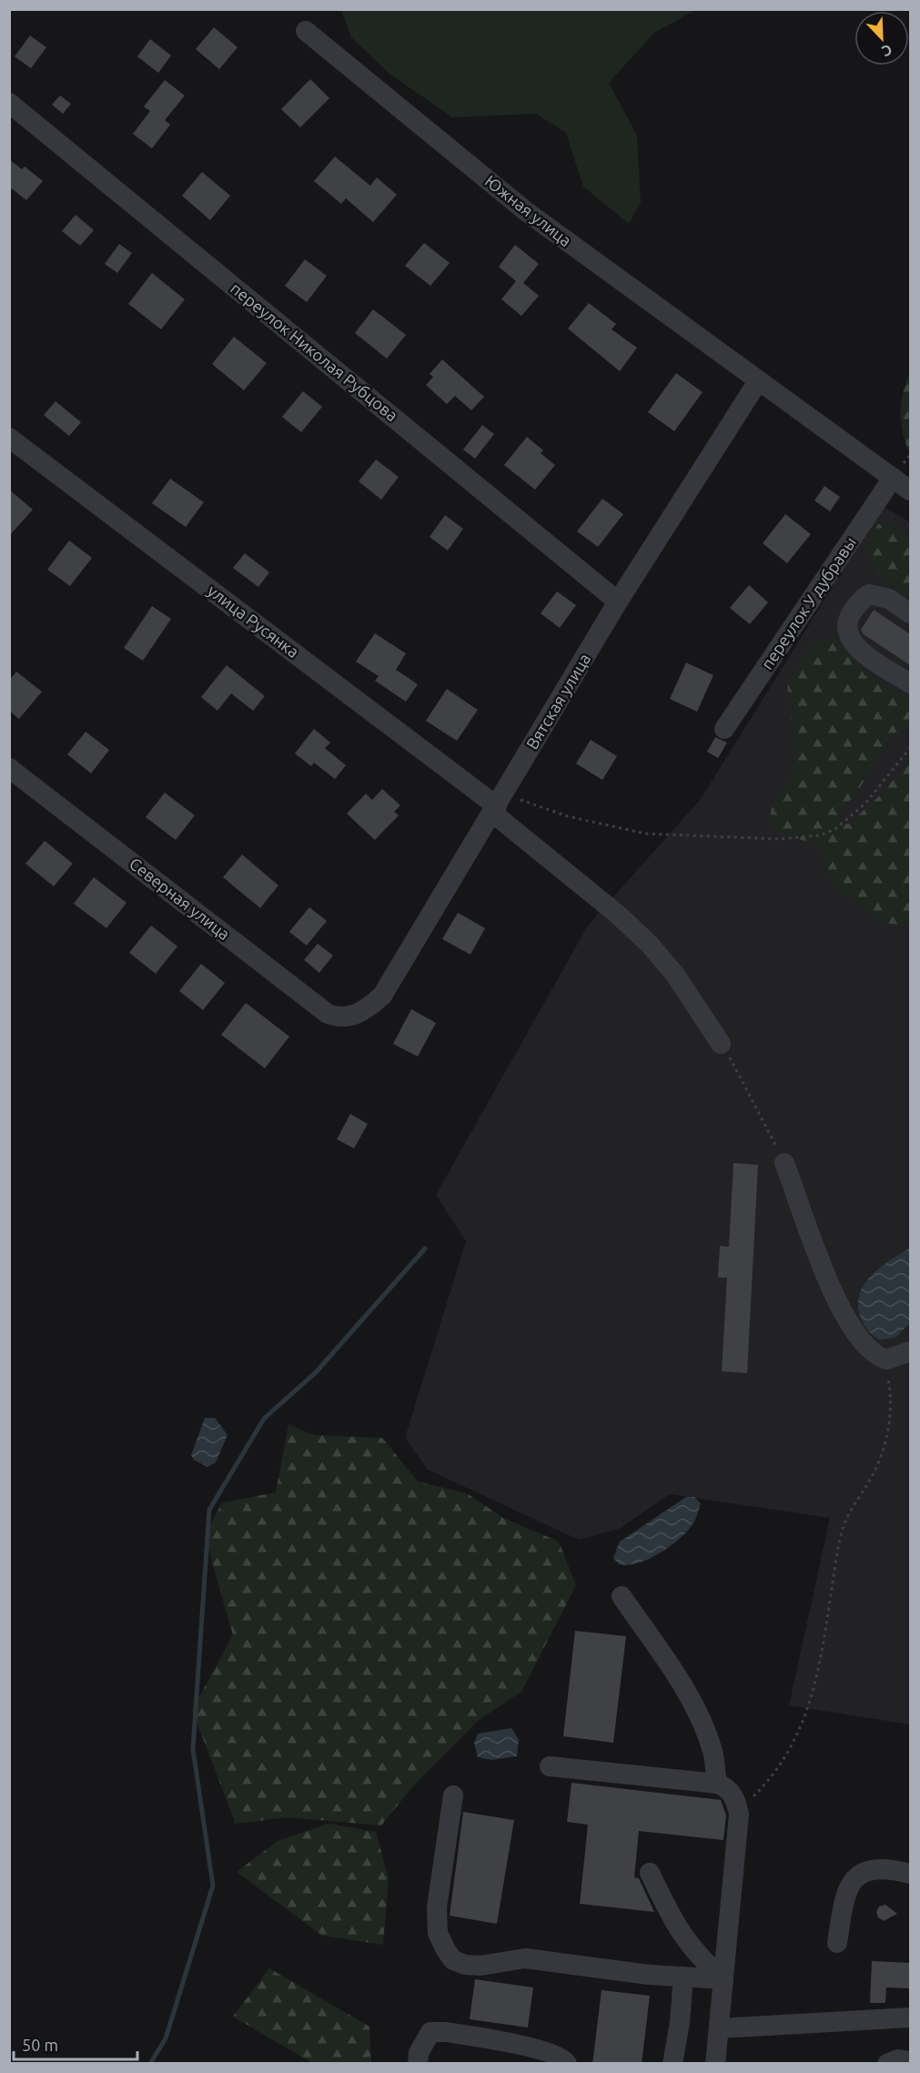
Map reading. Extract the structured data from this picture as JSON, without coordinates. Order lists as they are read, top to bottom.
{
  "streets": {
    "street": [
      "Южная улица",
      "переулок Николая Рубцова",
      "переулок У дубравы",
      "улица Русянка",
      "Вятская улица",
      "Северная улица"
    ]
  },
  "crossings": [
    ["Южная улица", "переулок У дубравы"],
    ["Южная улица", "Вятская улица"],
    ["переулок Николая Рубцова", "Вятская улица"],
    ["улица Русянка", "Вятская улица"],
    ["Вятская улица", "Северная улица"]
  ],
  "scale_bar": "50 m",
  "north": "bottom right"
}
